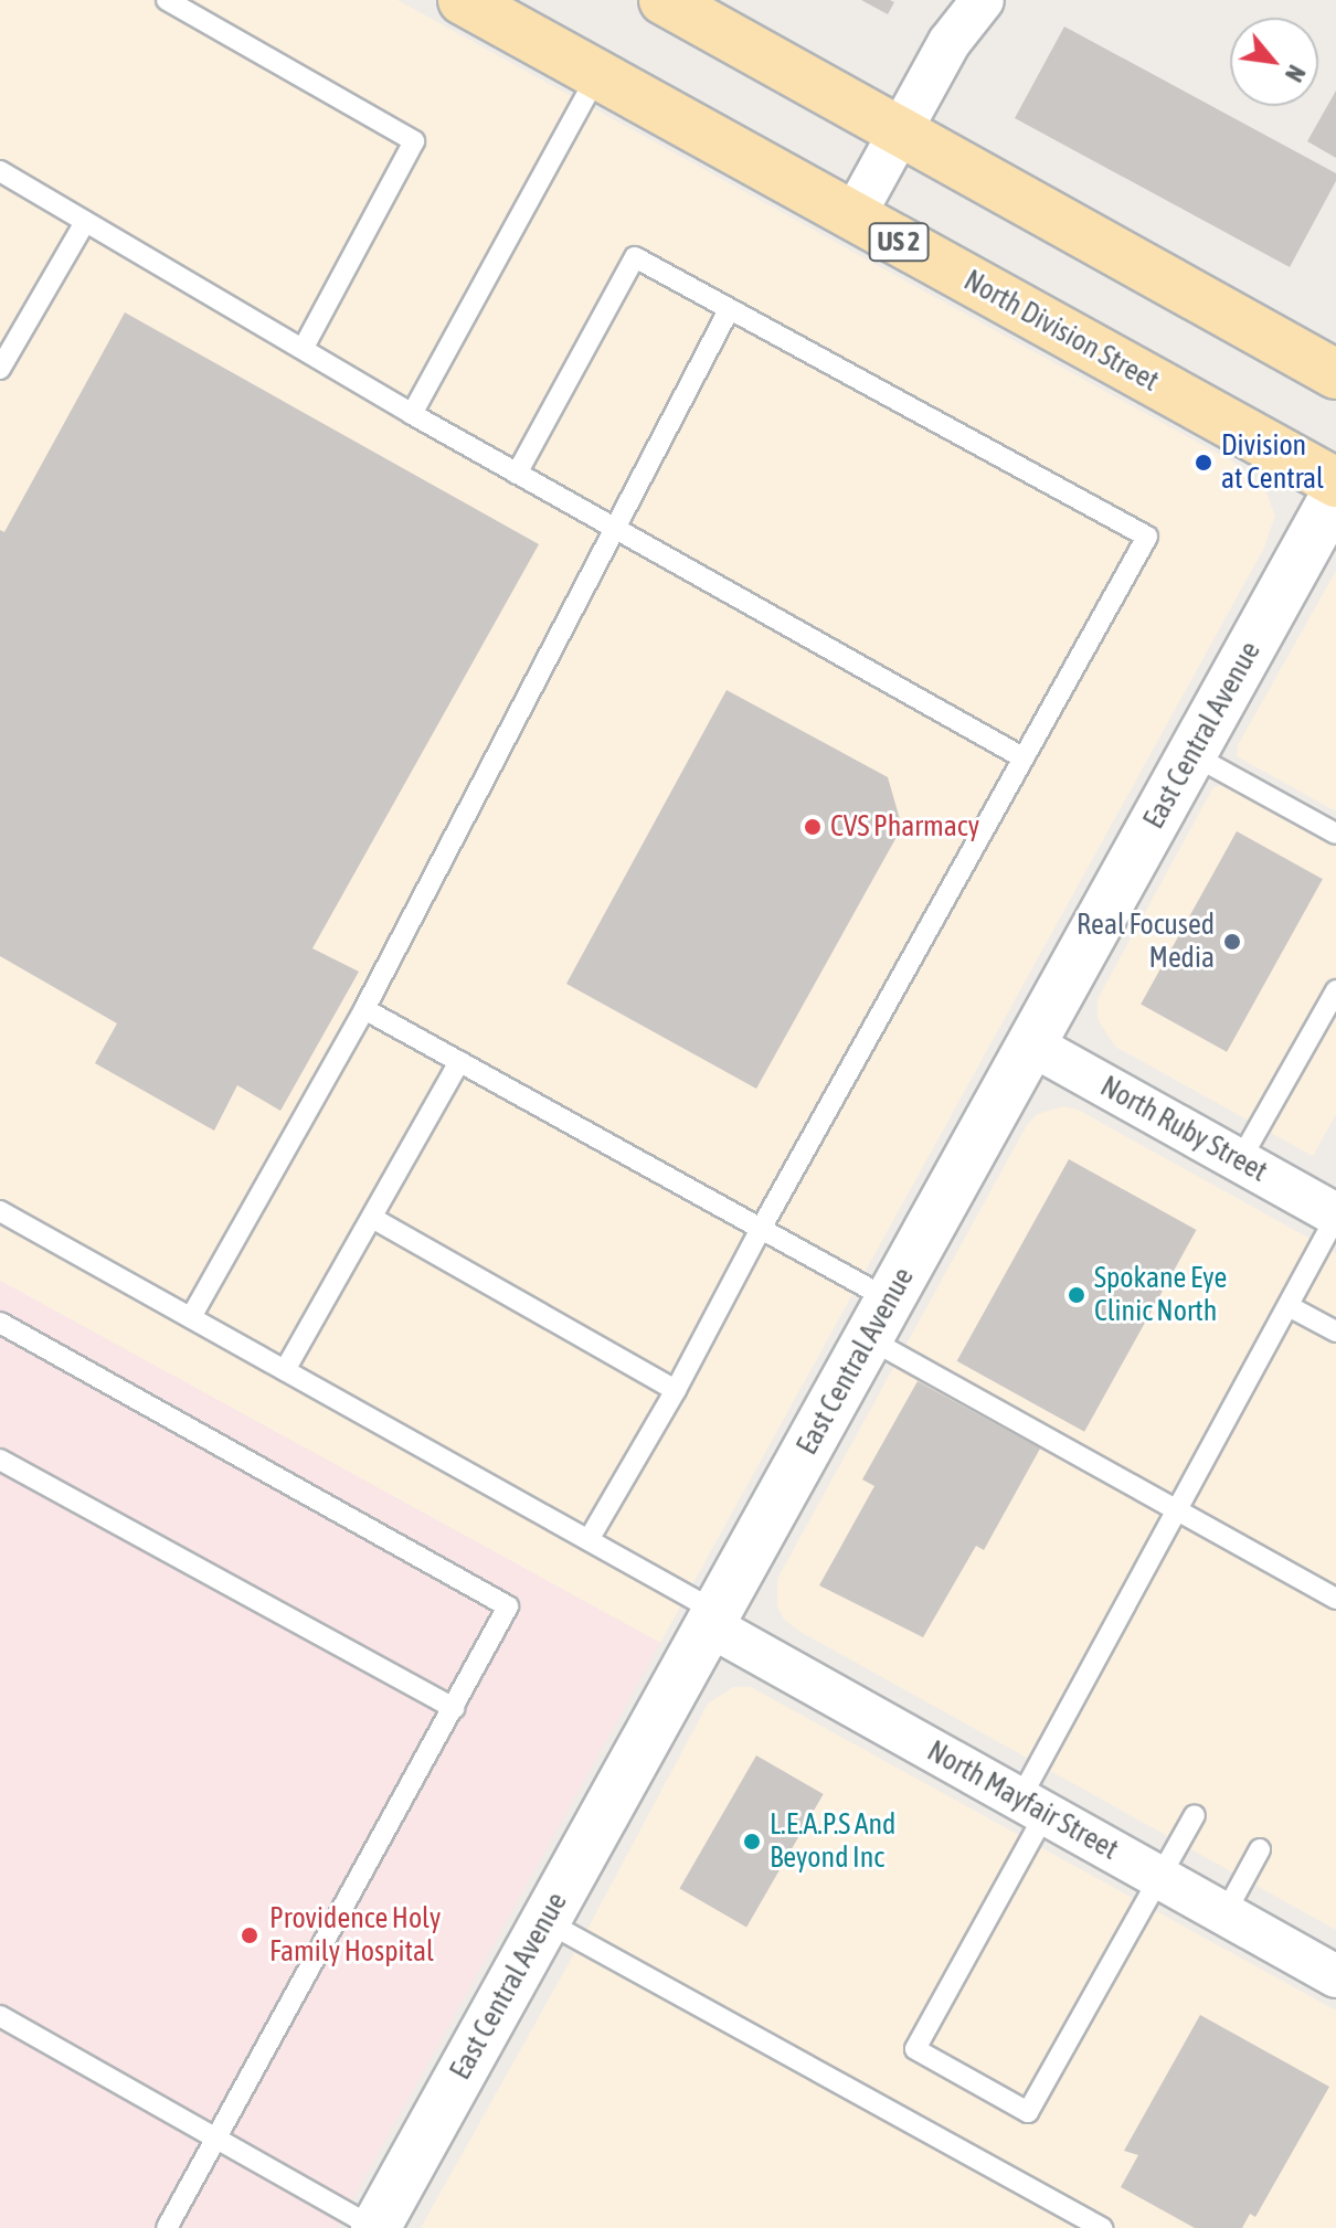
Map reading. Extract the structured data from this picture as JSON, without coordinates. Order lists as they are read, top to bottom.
{
  "streets": {
    "main road": ["US 2", "North Division Street"],
    "street": ["East Central Avenue", "North Ruby Street", "North Mayfair Street"]
  },
  "crossings": [
    ["East Central Avenue", "North Ruby Street"],
    ["East Central Avenue", "North Mayfair Street"]
  ],
  "places": [
    "Division at Central",
    "CVS Pharmacy",
    "Real Focused Media",
    "Spokane Eye Clinic North",
    "L.E.A.P.S And Beyond Inc",
    "Providence Holy Family Hospital"
  ],
  "north": "bottom right"
}
